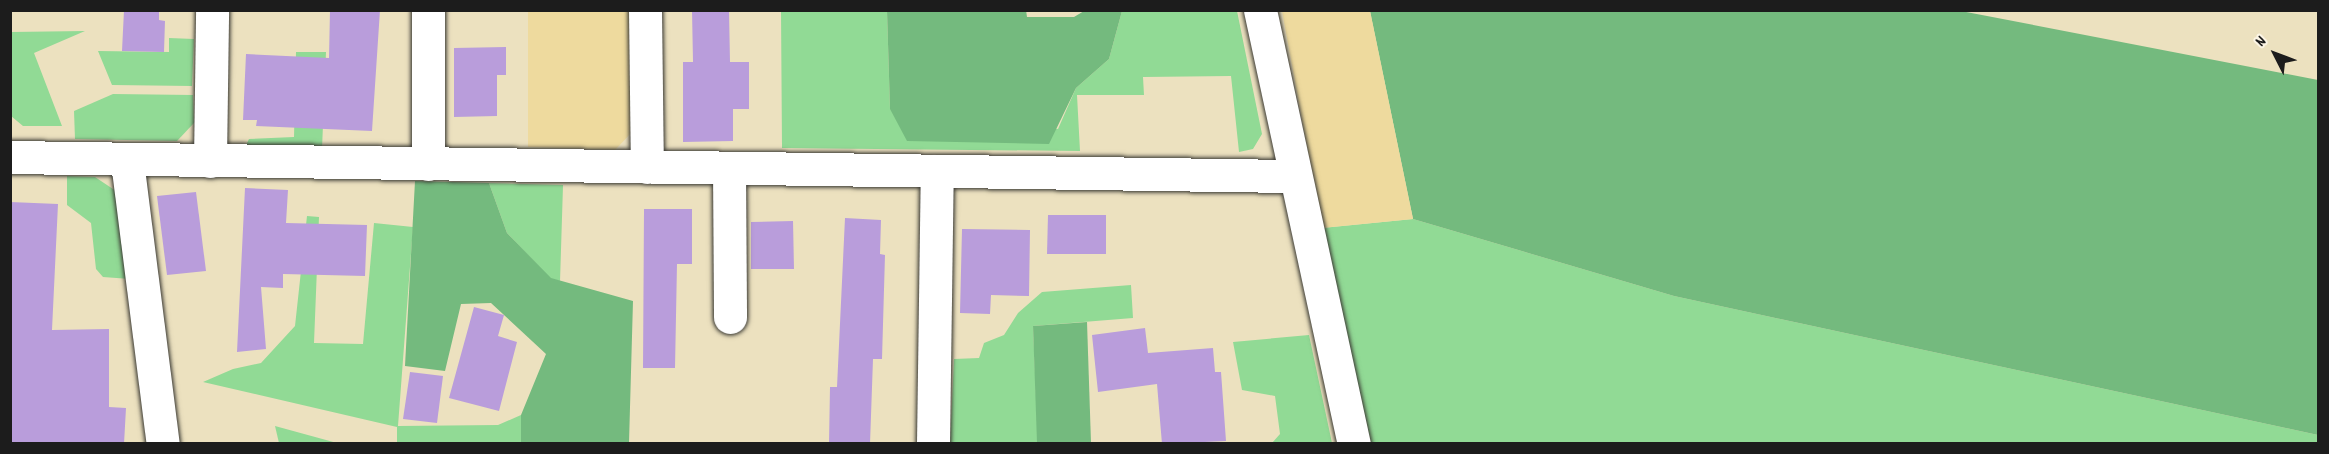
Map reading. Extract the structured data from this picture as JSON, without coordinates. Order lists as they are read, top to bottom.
{
  "north": "top left"
}
